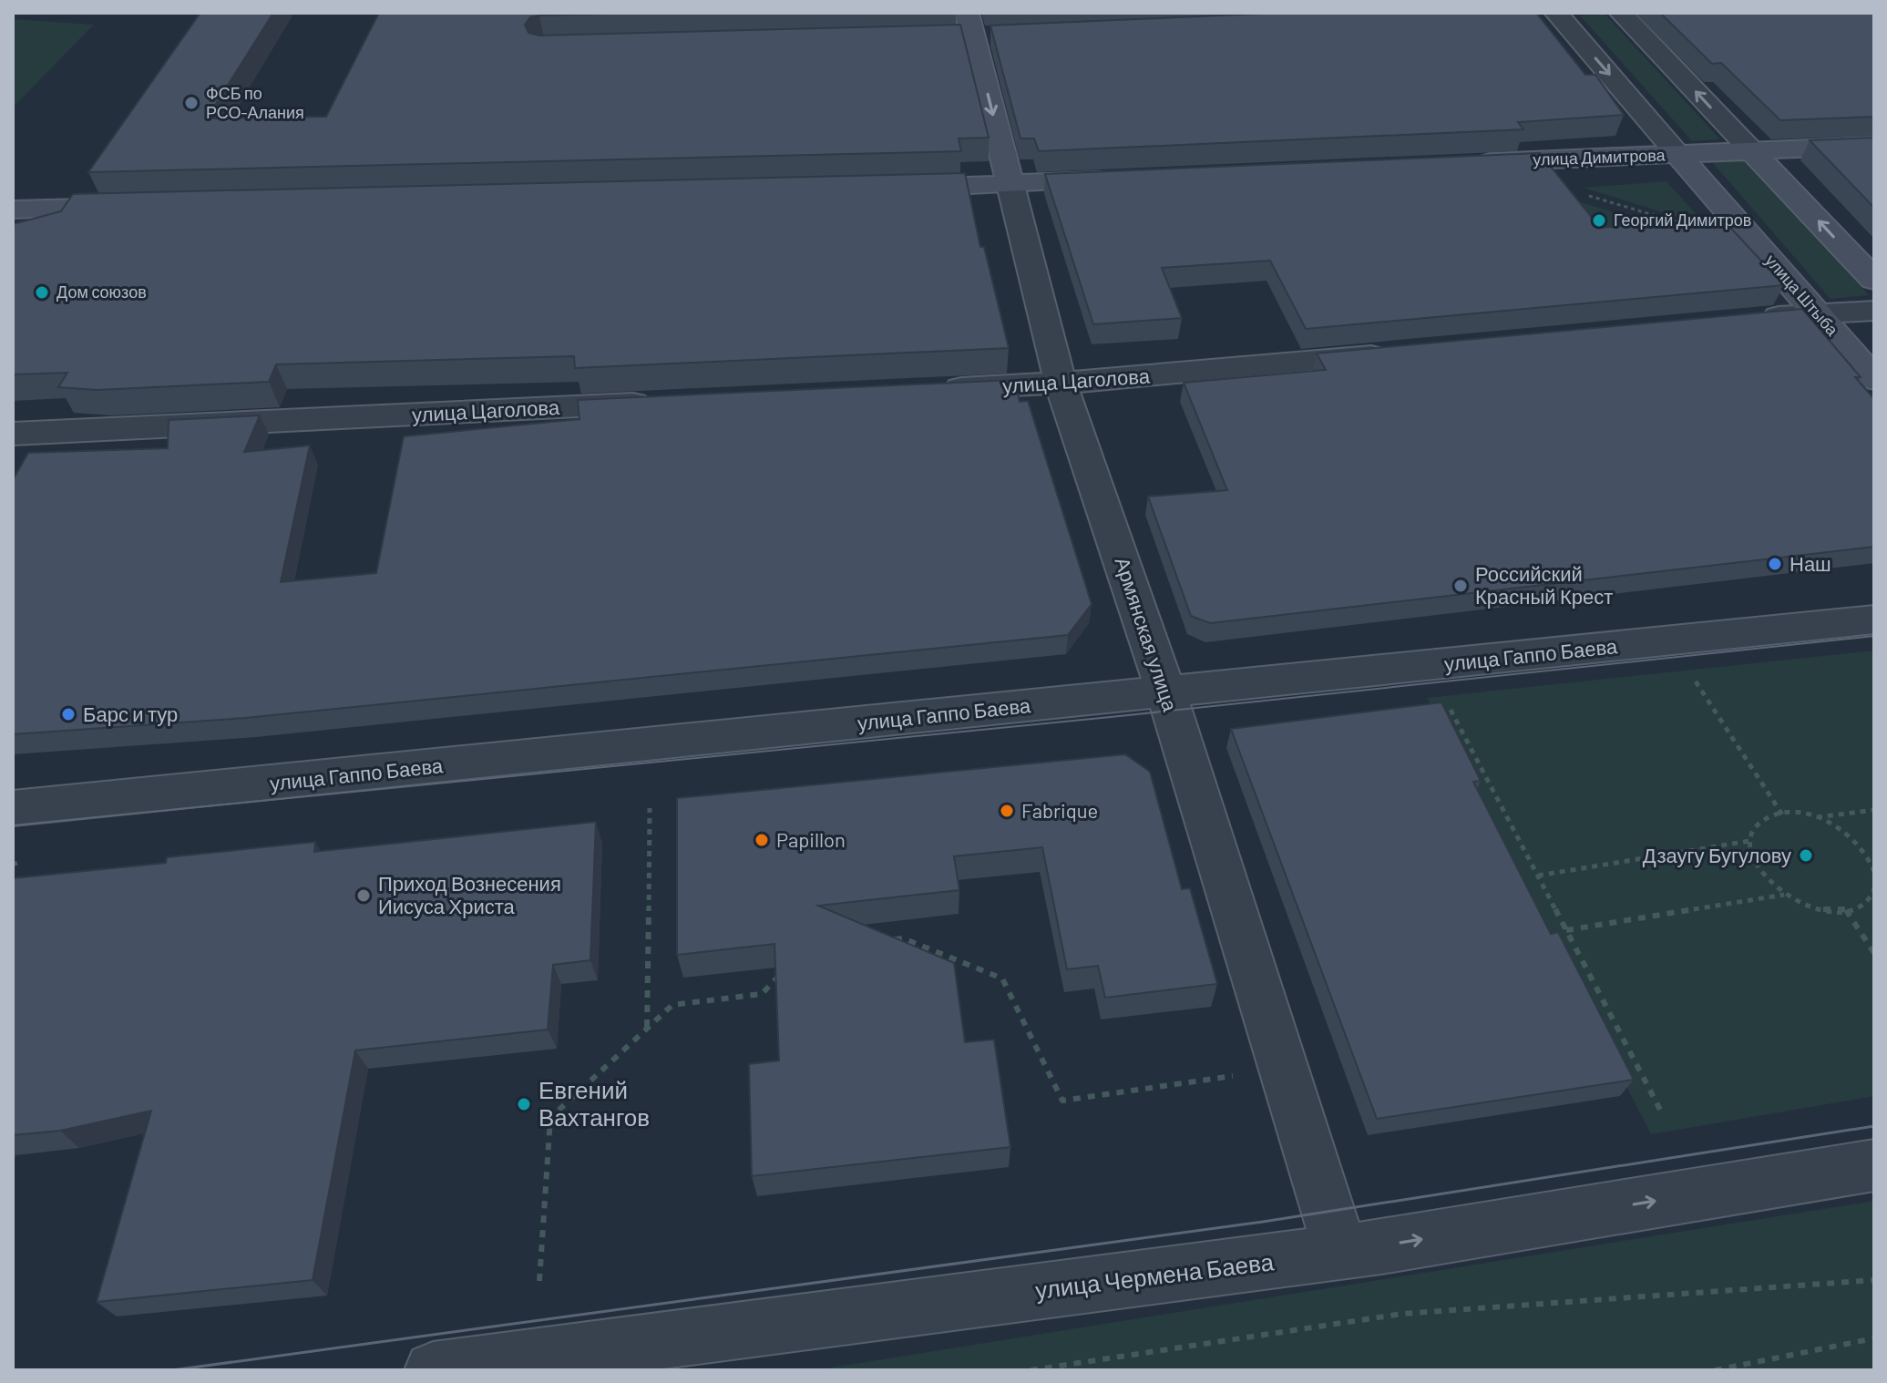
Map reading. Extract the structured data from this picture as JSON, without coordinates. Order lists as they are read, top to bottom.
{
  "streets": {
    "main road": ["улица Димитрова", "улица Штыба", "Армянская улица"],
    "street": ["улица Цаголова", "улица Гаппо Баева", "улица Чермена Баева"]
  },
  "crossings": [
    ["улица Димитрова", "улица Штыба"],
    ["улица Цаголова", "Армянская улица"],
    ["Армянская улица", "улица Гаппо Баева"],
    ["Армянская улица", "улица Чермена Баева"]
  ],
  "one_way": ["улица Чермена Баева"],
  "places": [
    "ФСБ по РСО-Алания",
    "Георгий Димитров",
    "Дом союзов",
    "Наш",
    "Российский Красный Крест",
    "Барс и тур",
    "Fabrique",
    "Papillon",
    "Дзаугу Бугулову",
    "Приход Вознесения Иисуса Христа",
    "Евгений Вахтангов"
  ]
}
